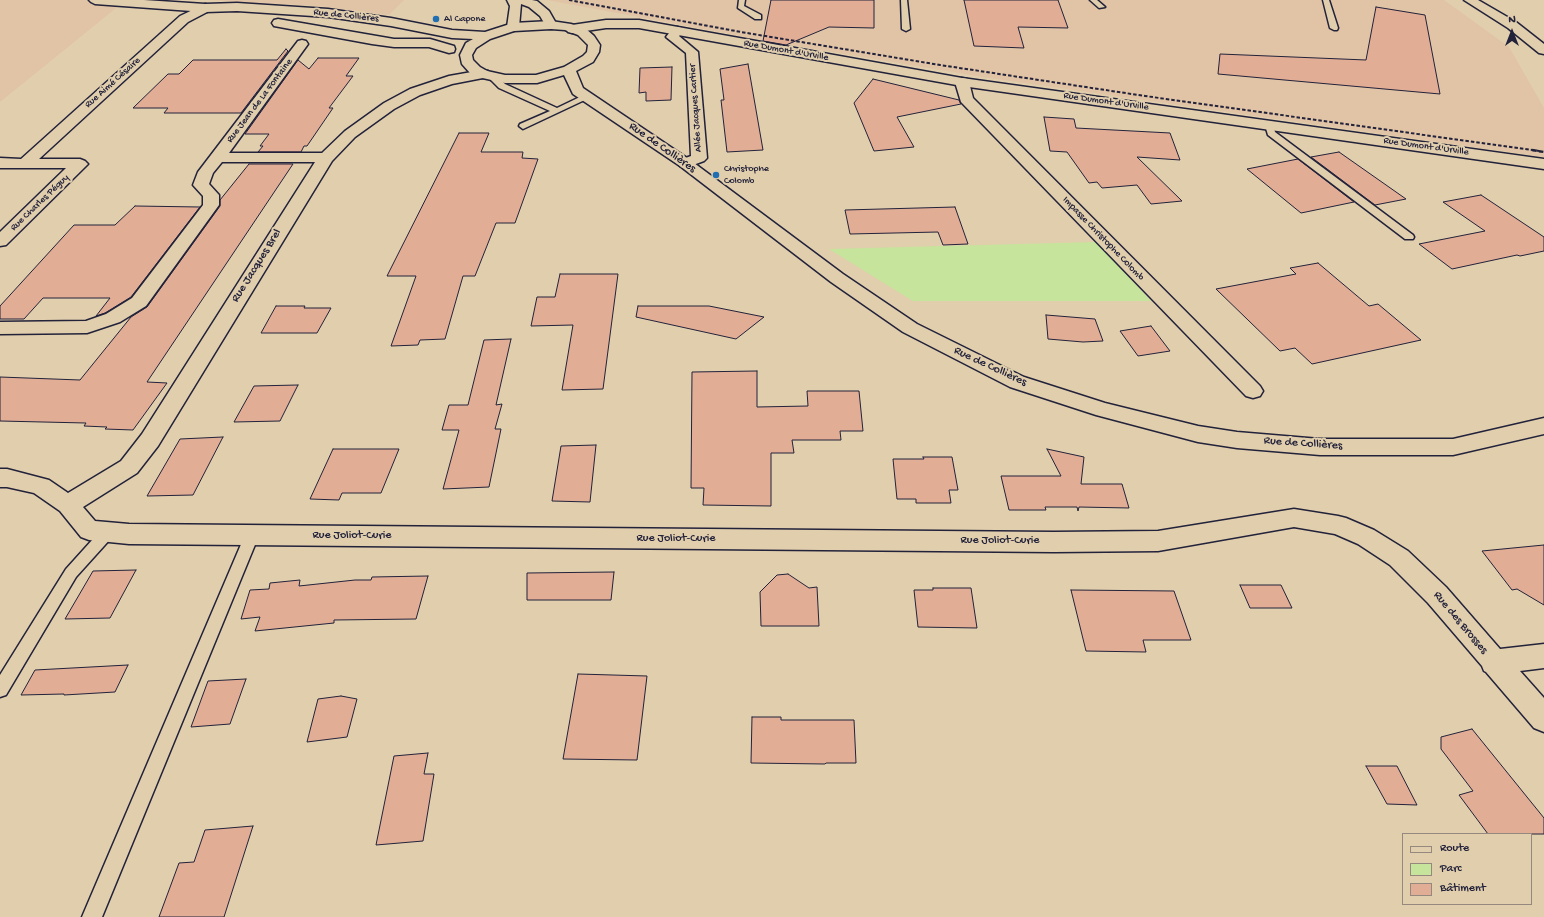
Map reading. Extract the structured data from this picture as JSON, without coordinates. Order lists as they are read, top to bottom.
{
  "streets": {
    "street": [
      "Rue de Collières",
      "Rue Dumont d'Urville",
      "Rue Aimé Césaire",
      "Rue Jean de La Fontaine",
      "Allée Jacques Cartier",
      "Rue Charles Péguy",
      "Impasse Christophe Colomb",
      "Rue Jacques Brel",
      "Rue Joliot-Curie",
      "Rue des Brosses"
    ]
  },
  "crossings": [
    ["Rue de Collières", "Rue Aimé Césaire"],
    ["Rue de Collières", "Allée Jacques Cartier"],
    ["Rue de Collières", "Rue Jacques Brel"],
    ["Rue Dumont d'Urville", "Allée Jacques Cartier"],
    ["Rue Dumont d'Urville", "Impasse Christophe Colomb"],
    ["Rue Dumont d'Urville", "Rue Jacques Brel"],
    ["Rue Aimé Césaire", "Rue Charles Péguy"],
    ["Rue Jean de La Fontaine", "Rue Jacques Brel"],
    ["Rue Jacques Brel", "Rue Joliot-Curie"],
    ["Rue Joliot-Curie", "Rue des Brosses"]
  ],
  "places": ["Al Capone", "Christophe Colomb"],
  "legend": ["Route", "Parc", "Bâtiment"],
  "north": "top"
}
